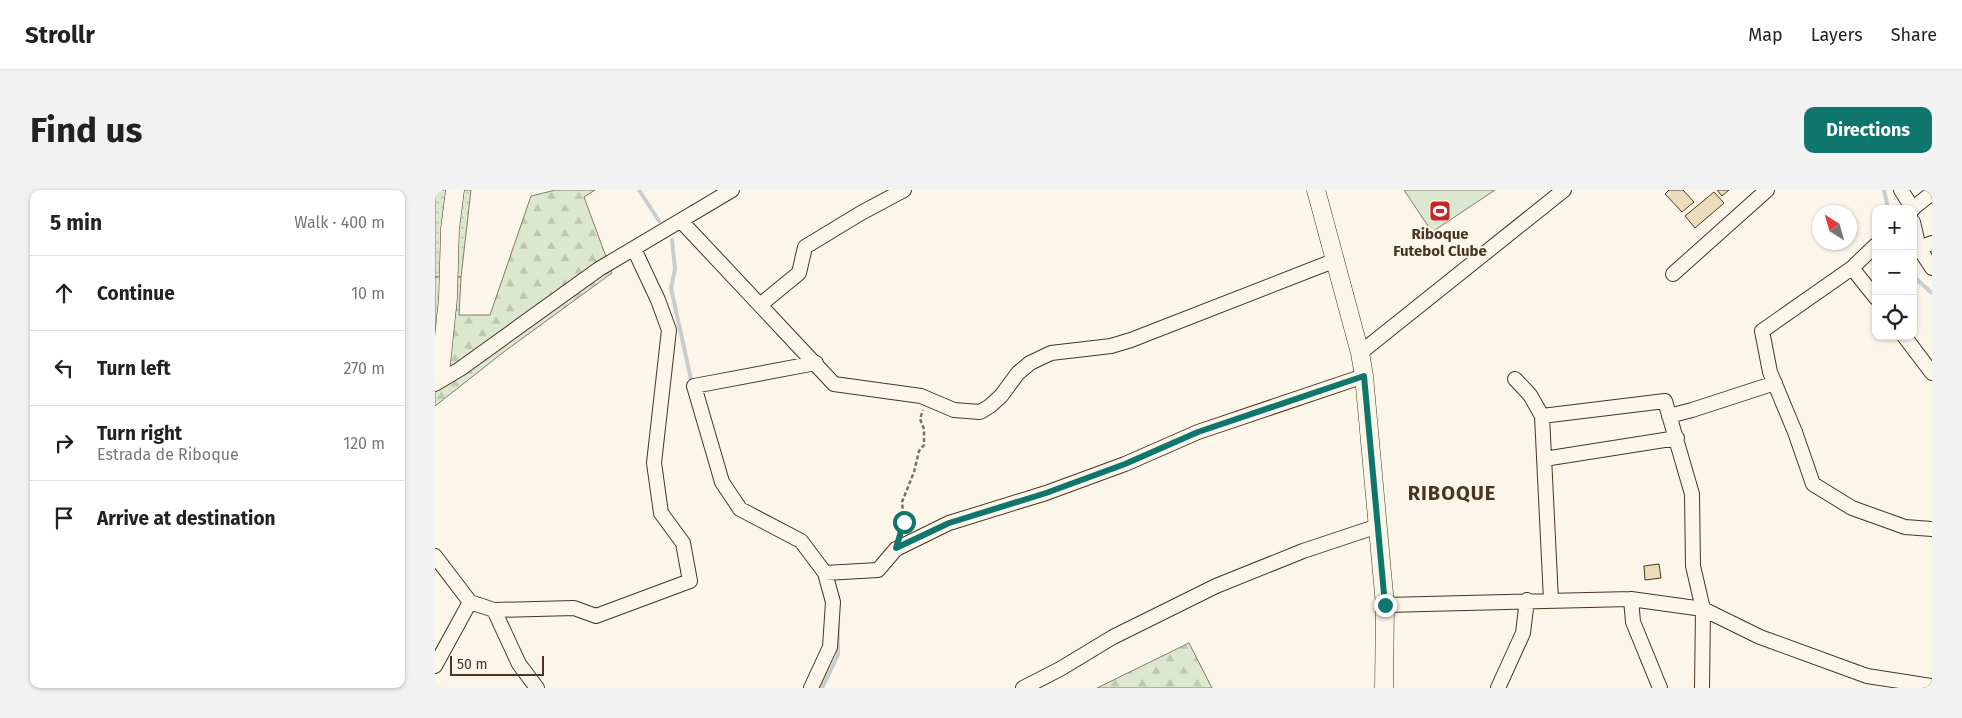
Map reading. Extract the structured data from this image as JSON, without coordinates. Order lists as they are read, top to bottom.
{
  "districts": ["RIBOQUE"],
  "places": {
    "sports": ["Riboque Futebol Clube"]
  },
  "scale_bar": "50 m",
  "north": "top left",
  "page": {
    "header": "Strollr",
    "nav": ["Map", "Layers", "Share"],
    "buttons": "Directions",
    "title": "Find us",
    "heading": ["5 min", "Walk · 400 m"],
    "map_buttons": ["+", "−"],
    "list": [
      ["Continue", "10 m"],
      ["Turn left", "270 m"],
      ["Turn right", "Estrada de Riboque", "120 m"],
      "Arrive at destination"
    ],
    "scale": "50 m"
  }
}
